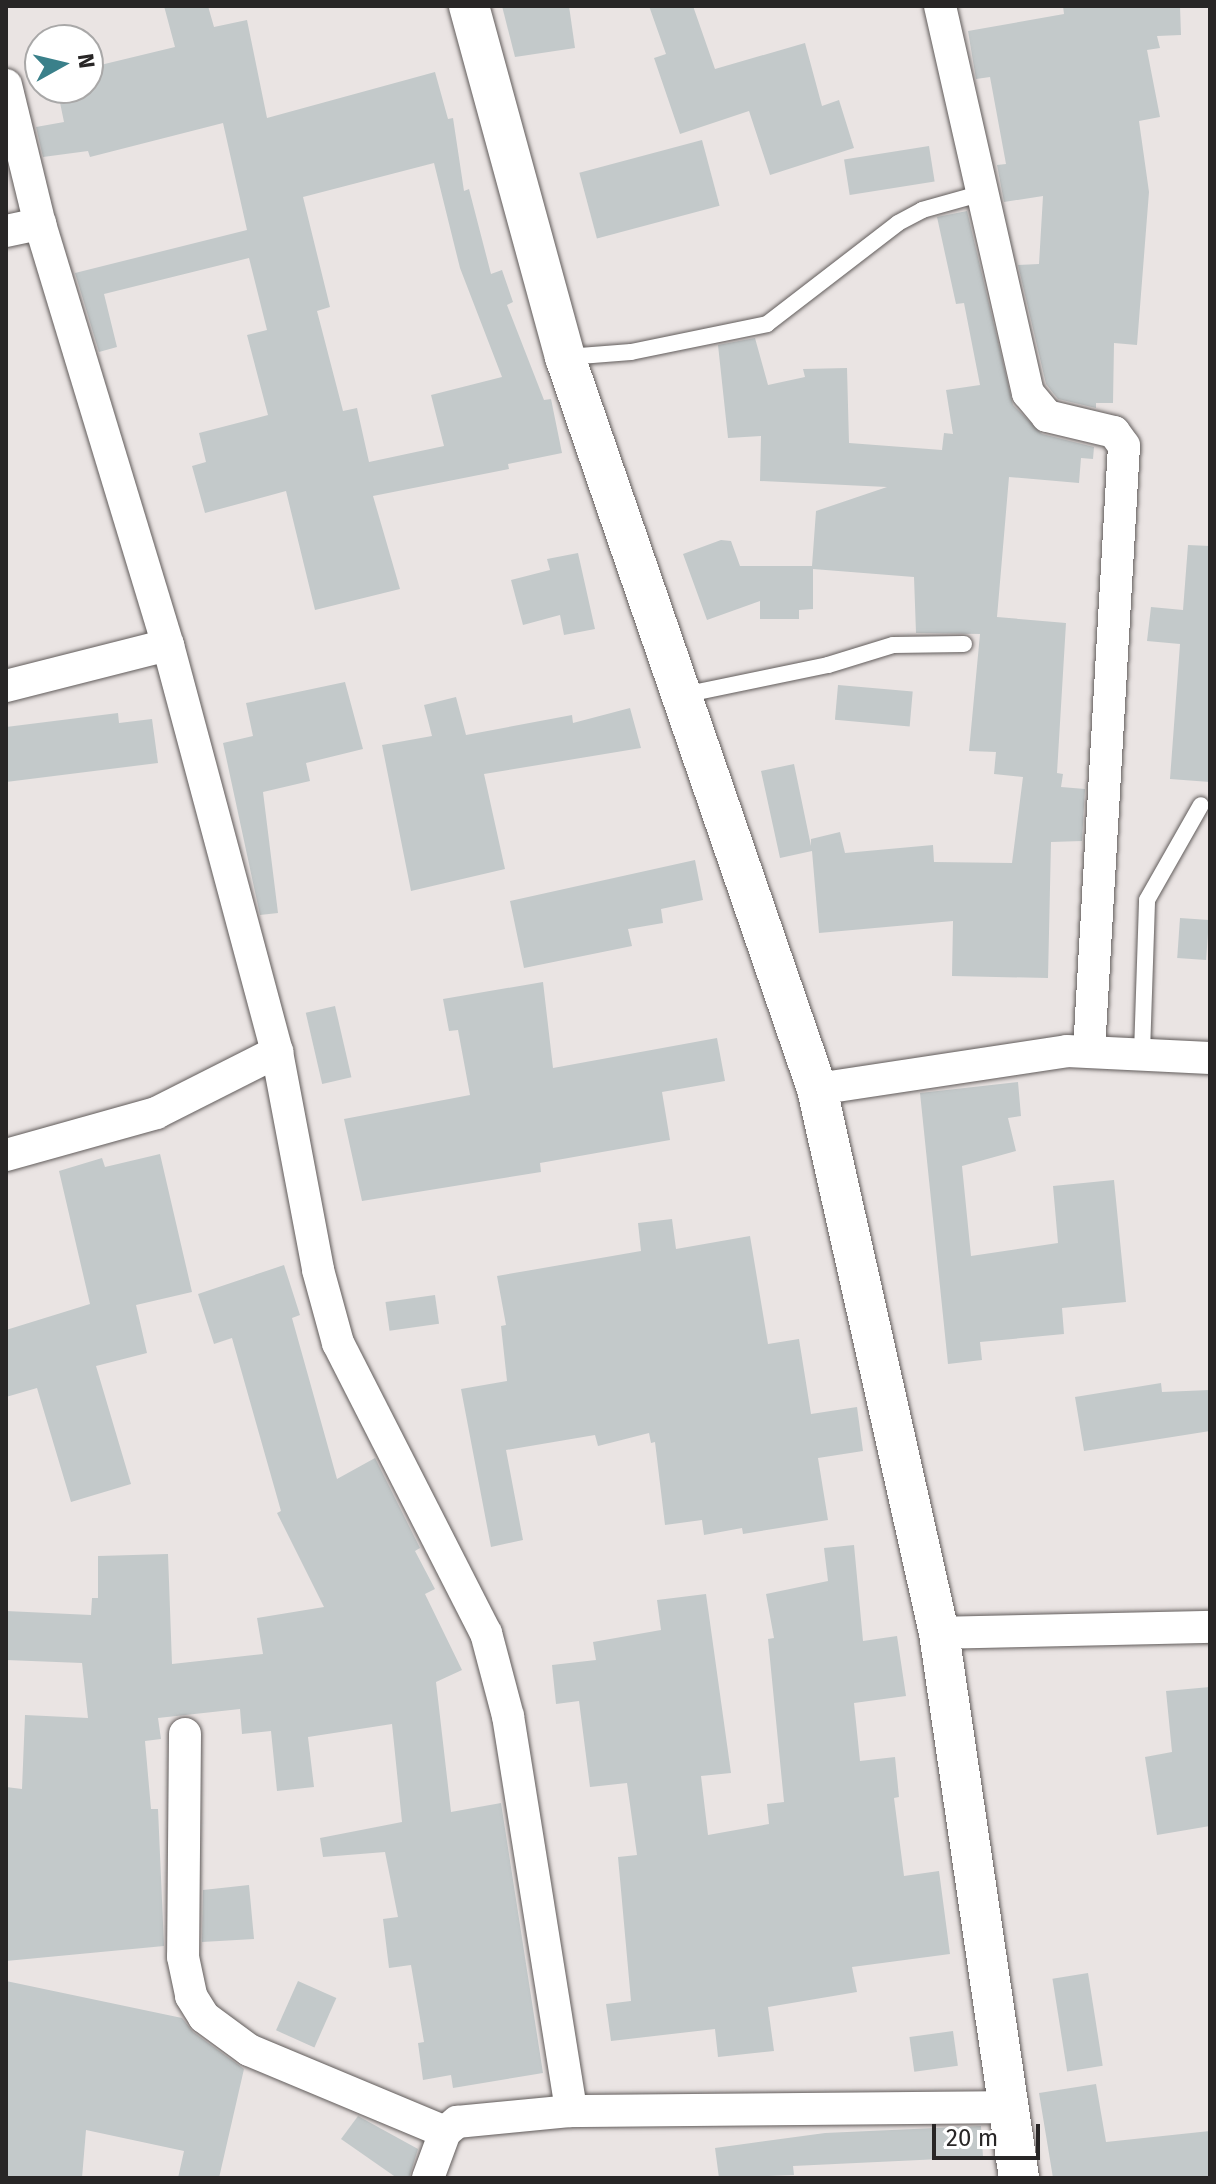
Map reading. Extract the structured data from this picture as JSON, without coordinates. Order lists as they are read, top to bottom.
{
  "scale_bar": "20 m",
  "north": "right"
}
